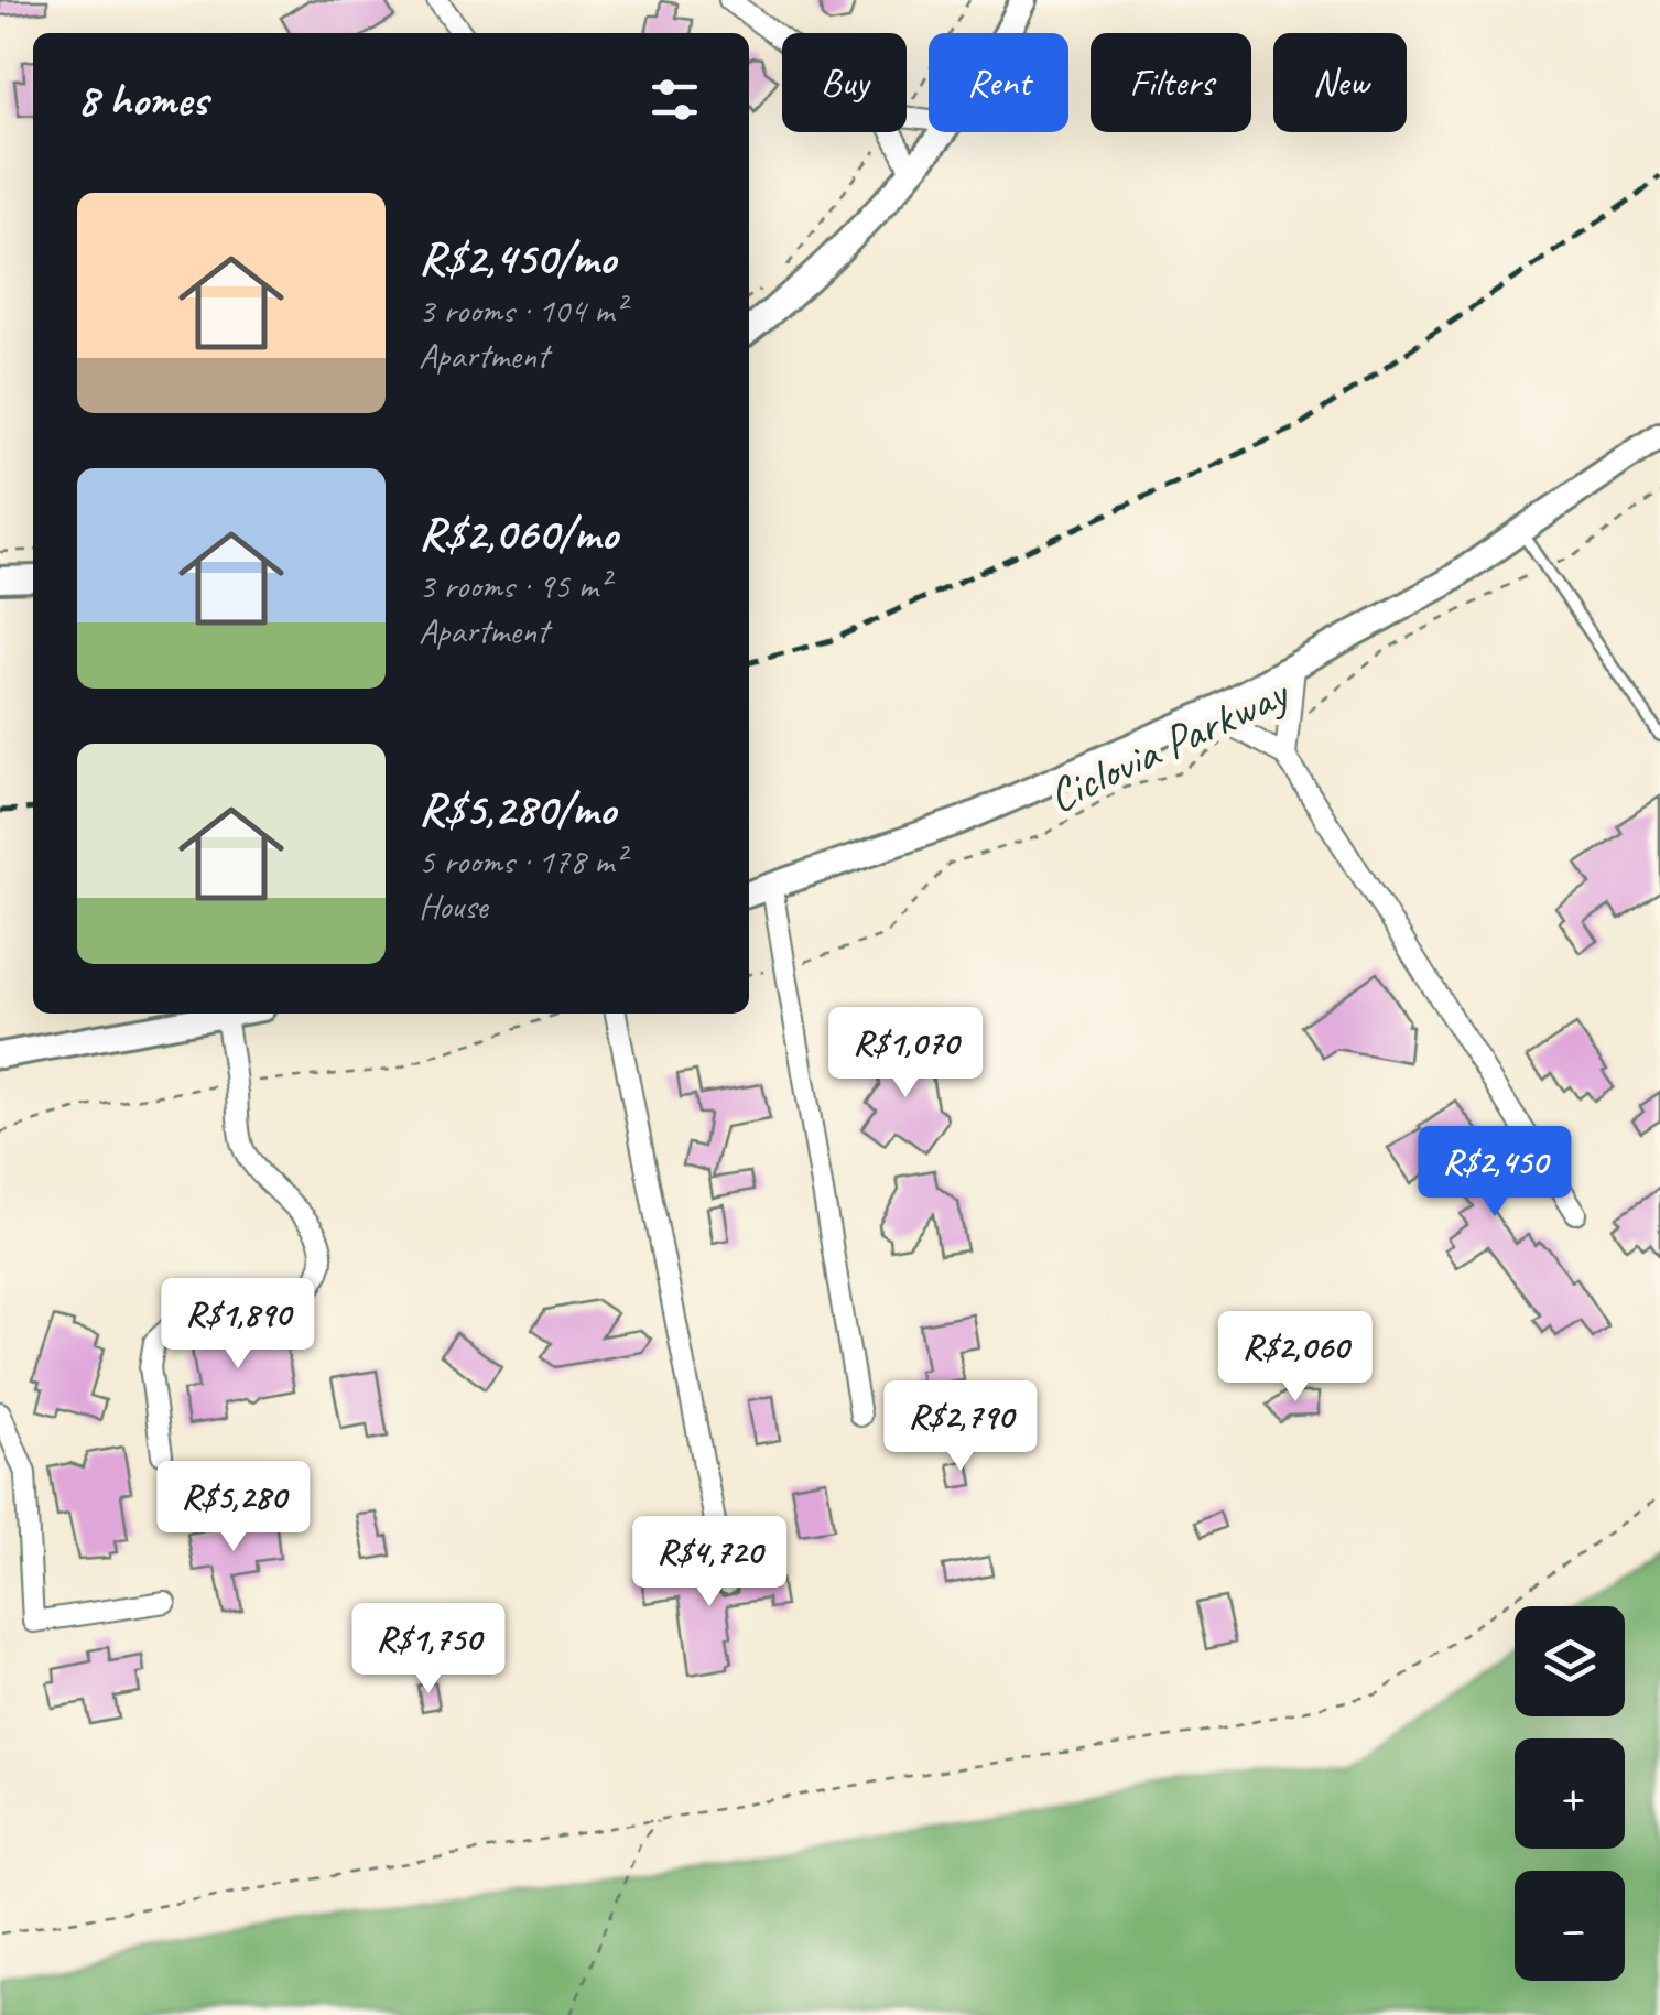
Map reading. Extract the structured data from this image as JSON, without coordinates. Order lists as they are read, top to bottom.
{
  "streets": {
    "path": ["Ciclovia Parkway"]
  },
  "page": {
    "chip": [
      "Buy",
      "Rent",
      "Filters",
      "New"
    ],
    "heading": "8 homes",
    "list": [
      {
        "name": "R$2,450/mo",
        "note": "3 rooms · 104 m² · Apartment"
      },
      {
        "name": "R$2,060/mo",
        "note": "3 rooms · 95 m² · Apartment"
      },
      {
        "name": "R$5,280/mo",
        "note": "5 rooms · 178 m² · House"
      }
    ],
    "price": [
      "R$1,070",
      "R$2,450",
      "R$1,890",
      "R$2,060",
      "R$2,790",
      "R$5,280",
      "R$4,720",
      "R$1,750"
    ],
    "map_buttons": ["+", "−"]
  }
}
